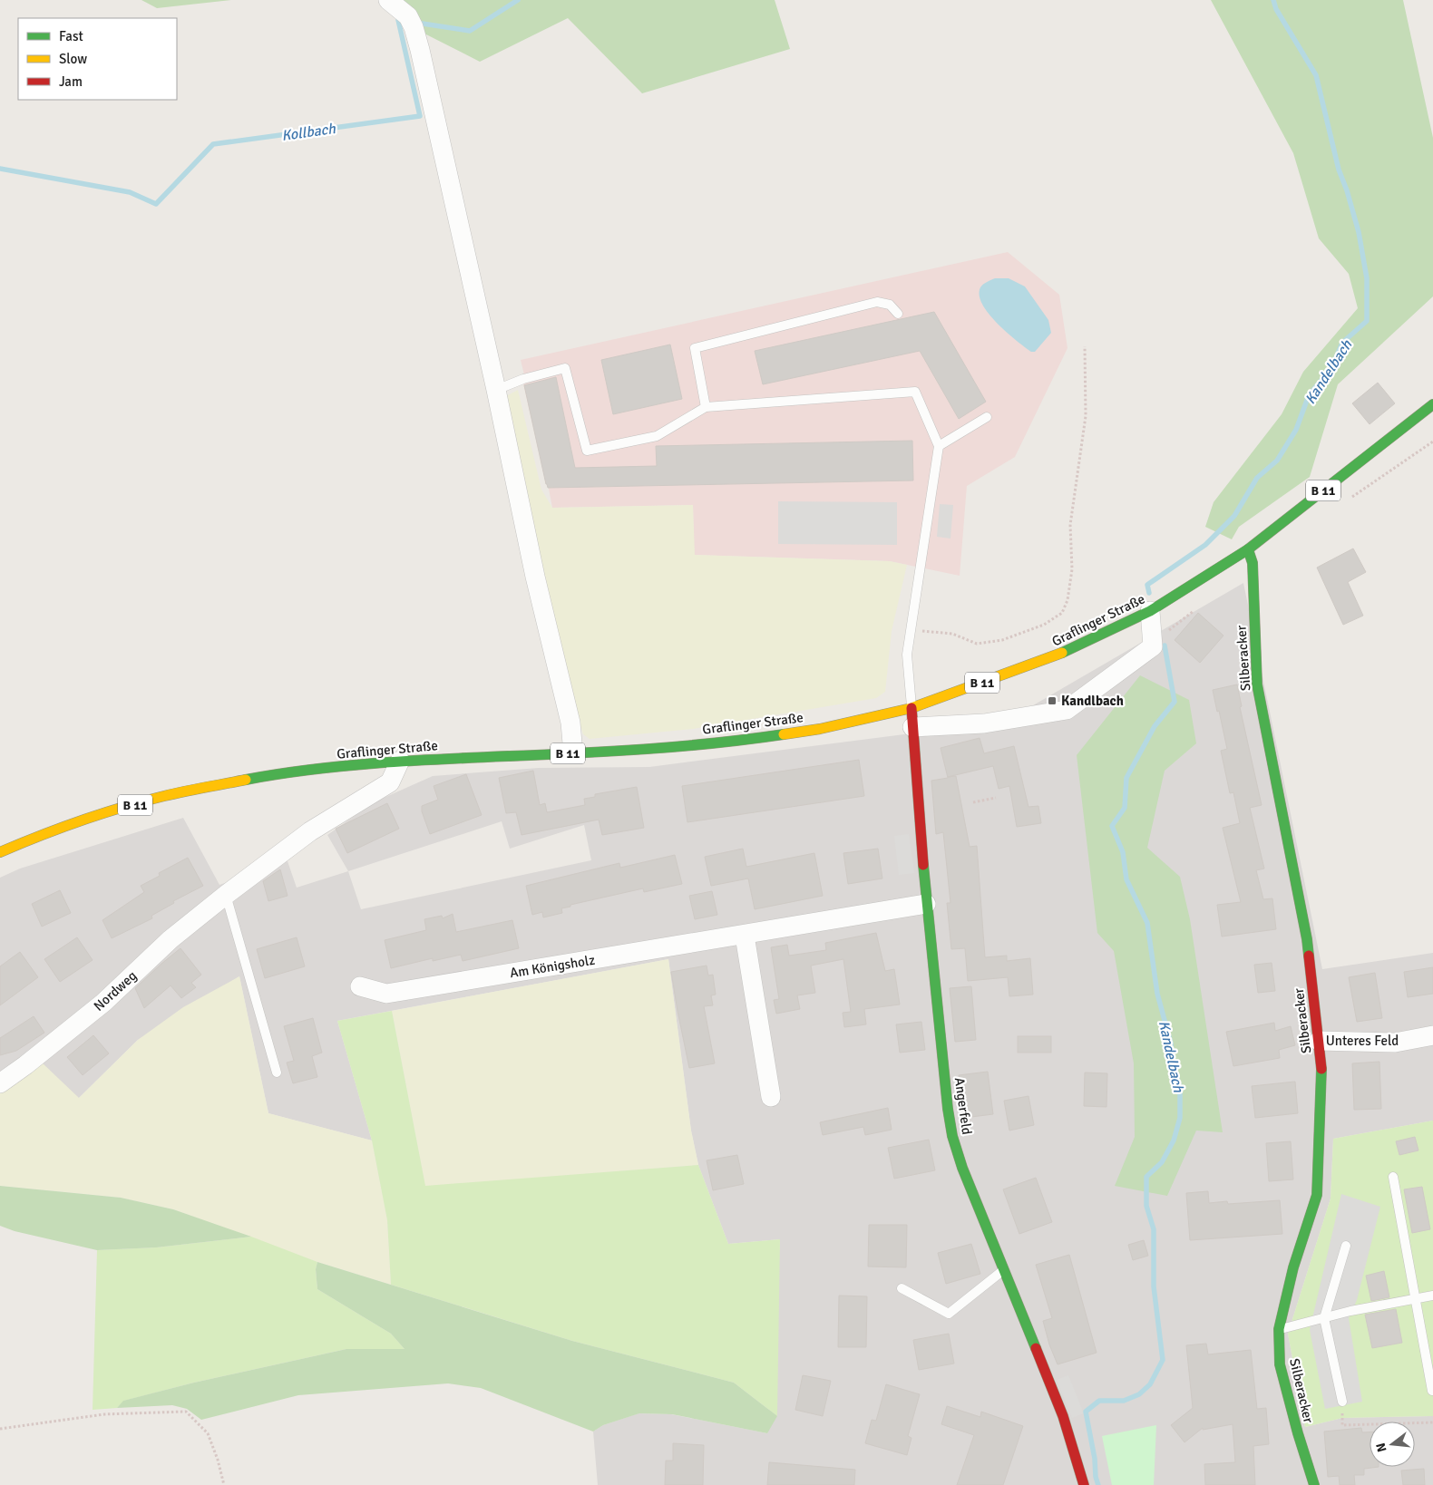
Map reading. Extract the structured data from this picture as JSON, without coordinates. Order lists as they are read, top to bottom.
{
  "streets": {
    "street": [
      "B 11",
      "Graflinger Straße",
      "Silberacker",
      "Am Königsholz",
      "Nordweg",
      "Unteres Feld",
      "Angerfeld"
    ]
  },
  "crossings": [
    ["Graflinger Straße", "Silberacker"],
    ["Graflinger Straße", "Nordweg"],
    ["Graflinger Straße", "Angerfeld"],
    ["Silberacker", "Unteres Feld"],
    ["Am Königsholz", "Angerfeld"]
  ],
  "water": ["Kollbach", "Kandelbach"],
  "places": {
    "transit": ["Kandlbach"]
  },
  "legend": ["Fast", "Slow", "Jam"],
  "north": "left"
}
